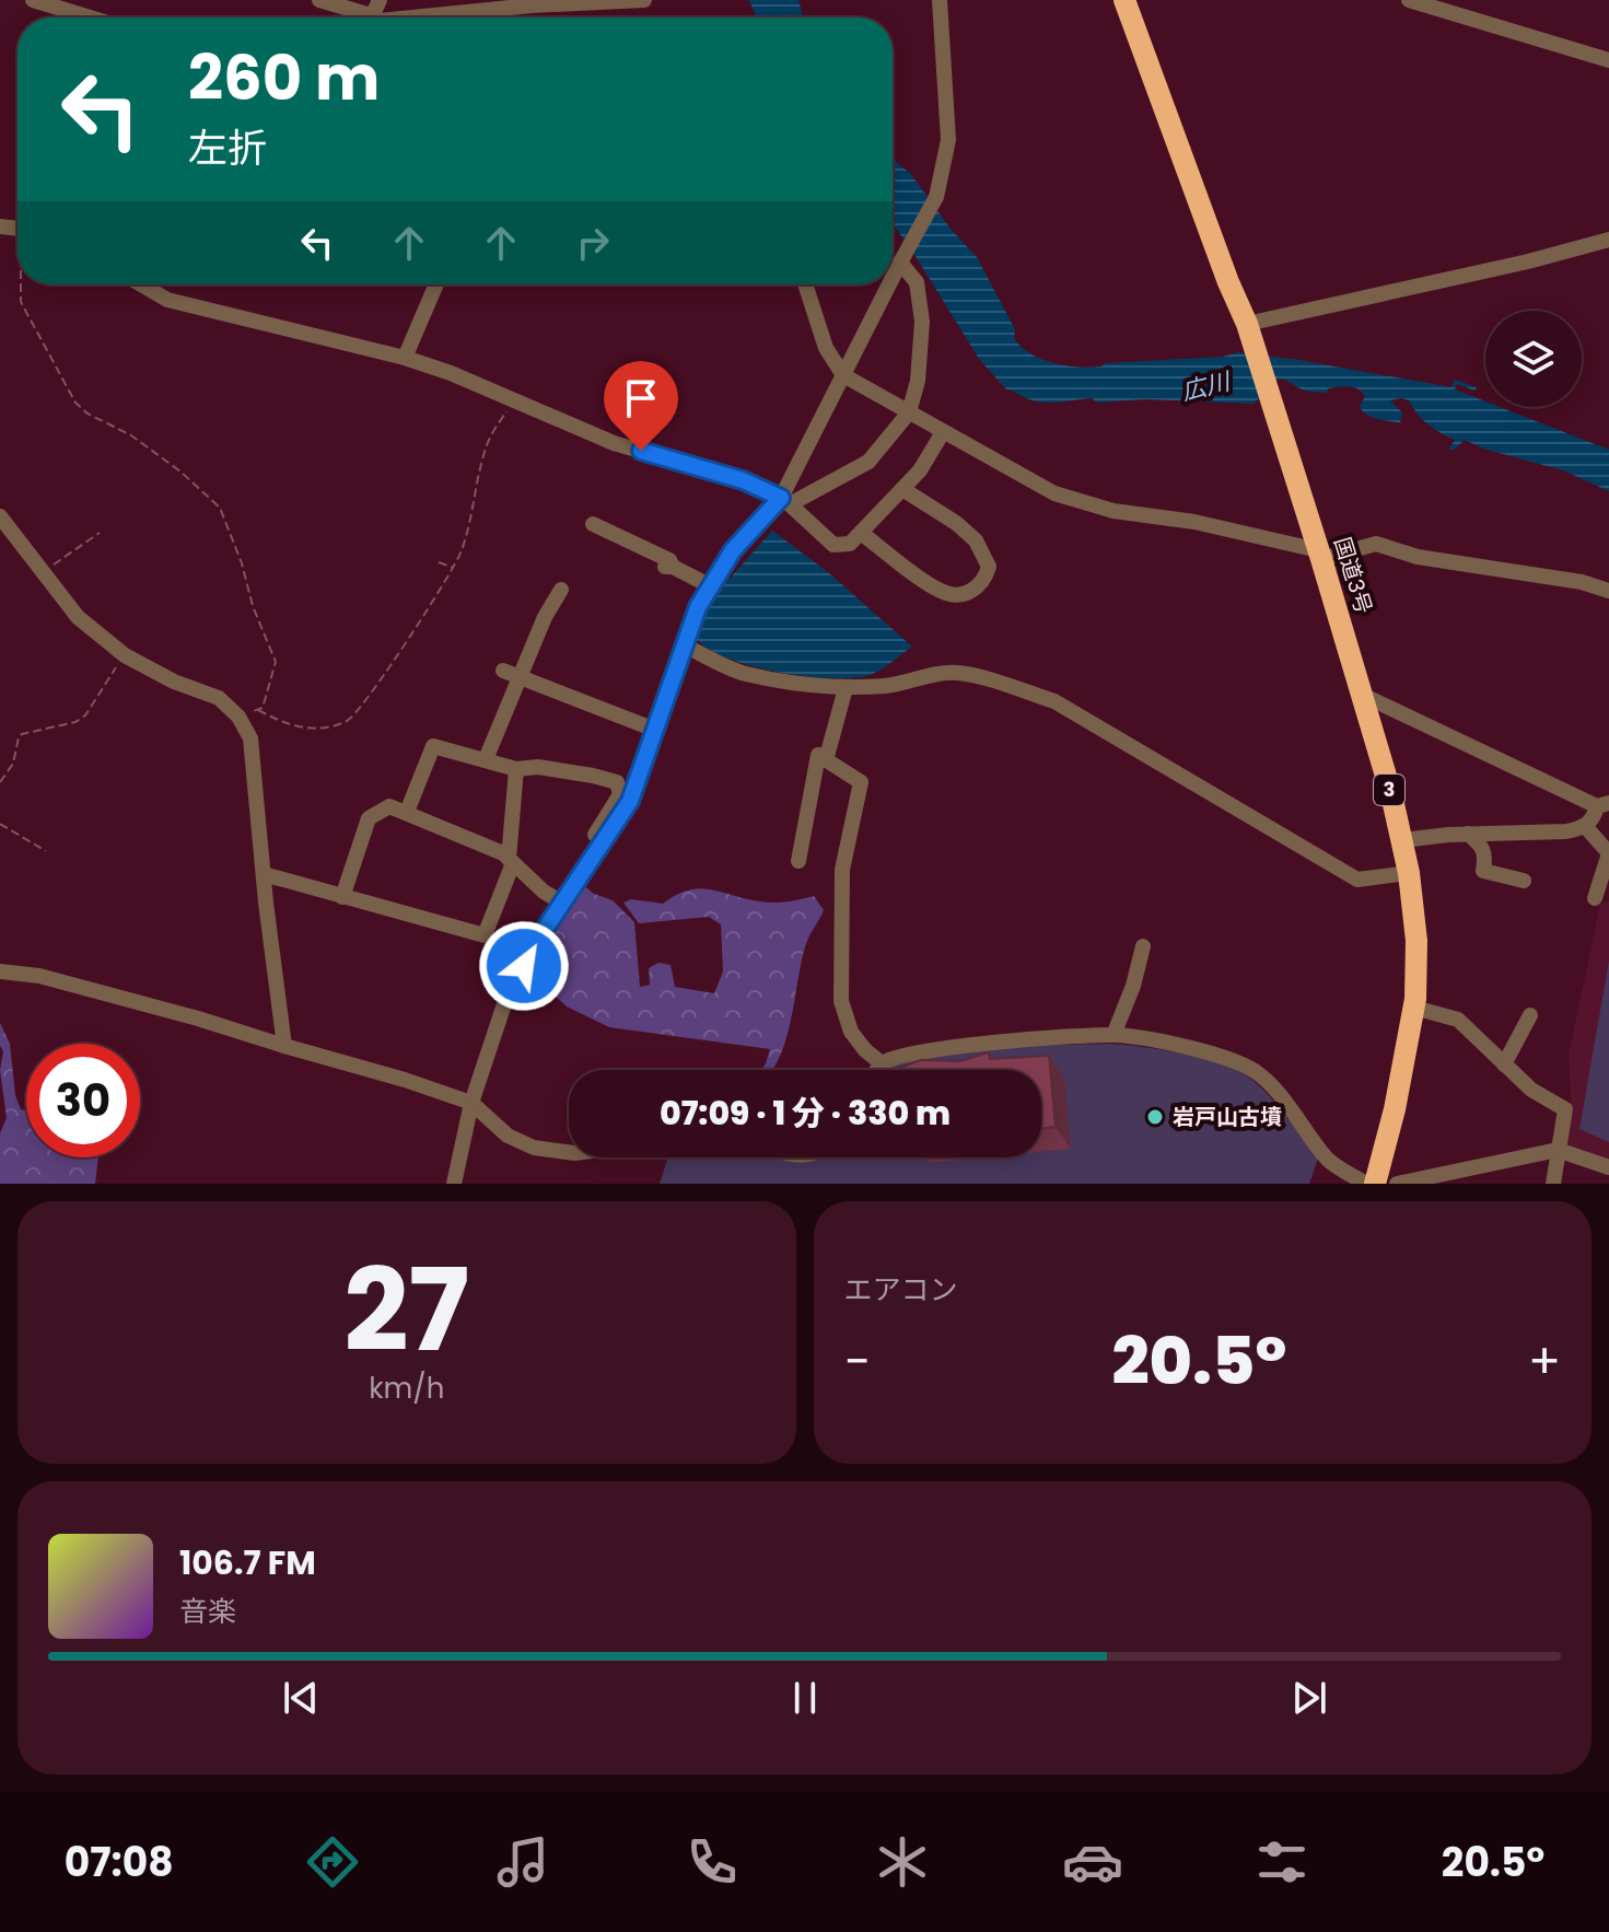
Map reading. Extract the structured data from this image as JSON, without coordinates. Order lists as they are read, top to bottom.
{
  "streets": {
    "highway": ["国道3号", "3"]
  },
  "water": ["広川"],
  "places": ["岩戸山古墳"],
  "page": {
    "turn": ["260 m", "左折"],
    "limit": "30",
    "trip": "07:09 · 1 分 · 330 m",
    "tile": [
      ["27", "km/h"],
      "エアコン"
    ],
    "heat": ["−", "20.5°", "+"],
    "song": ["106.7 FM", "音楽"],
    "tabs": ["07:08", "20.5°"]
  }
}
